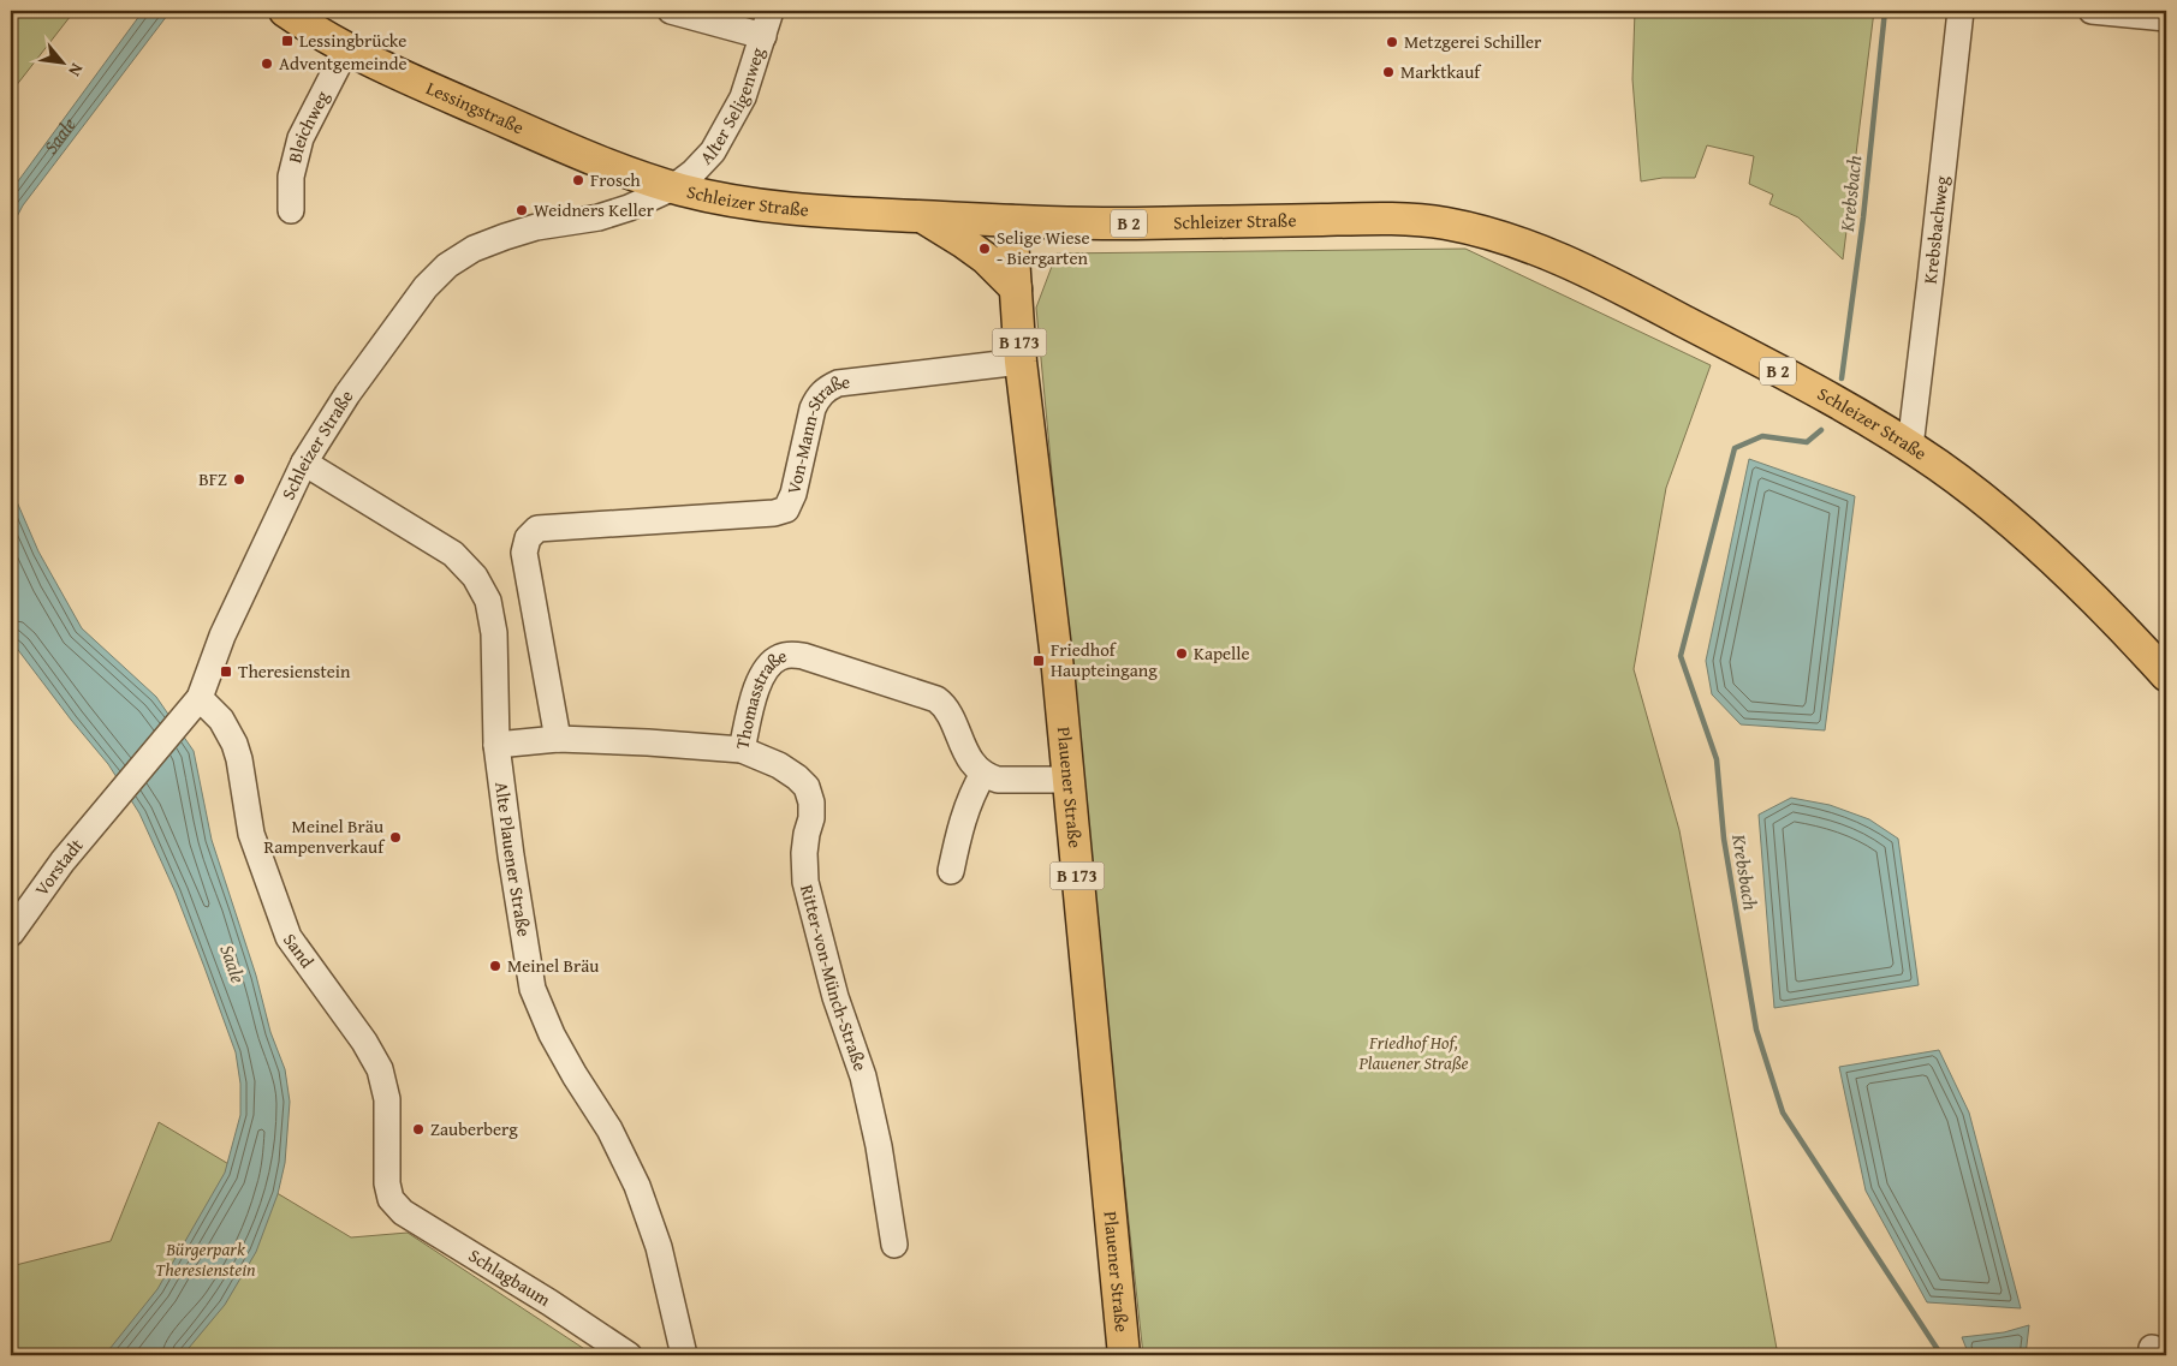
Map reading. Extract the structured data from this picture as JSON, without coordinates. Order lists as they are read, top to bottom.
{
  "streets": {
    "main road": [
      "Lessingstraße",
      "Schleizer Straße",
      "B 2",
      "B 173",
      "Plauener Straße"
    ],
    "street": [
      "Alter Seligenweg",
      "Bleichweg",
      "Krebsbachweg",
      "Von-Mann-Straße",
      "Thomasstraße",
      "Alte Plauener Straße",
      "Vorstadt",
      "Sand",
      "Ritter-von-Münch-Straße",
      "Schlagbaum"
    ]
  },
  "crossings": [
    ["Alter Seligenweg", "Lessingstraße"],
    ["Alter Seligenweg", "Schleizer Straße"],
    ["Lessingstraße", "Bleichweg"],
    ["Lessingstraße", "Schleizer Straße"],
    ["Schleizer Straße", "Krebsbachweg"],
    ["Schleizer Straße", "Plauener Straße"],
    ["Schleizer Straße", "Alte Plauener Straße"],
    ["Schleizer Straße", "Vorstadt"],
    ["Schleizer Straße", "Sand"],
    ["Von-Mann-Straße", "Thomasstraße"],
    ["Von-Mann-Straße", "Plauener Straße"],
    ["Thomasstraße", "Alte Plauener Straße"],
    ["Thomasstraße", "Ritter-von-Münch-Straße"],
    ["Vorstadt", "Sand"],
    ["Sand", "Schlagbaum"]
  ],
  "water": ["Saale", "Krebsbach"],
  "parks": ["Friedhof Hof, Plauener Straße", "Bürgerpark Theresienstein"],
  "places": {
    "transit": ["Lessingbrücke", "Friedhof Haupteingang", "Theresienstein"],
    "other": [
      "Metzgerei Schiller",
      "Adventgemeinde",
      "Marktkauf",
      "Frosch",
      "Weidners Keller",
      "Selige Wiese - Biergarten",
      "BFZ",
      "Kapelle",
      "Meinel Bräu Rampenverkauf",
      "Meinel Bräu",
      "Zauberberg"
    ]
  },
  "north": "bottom right"
}
